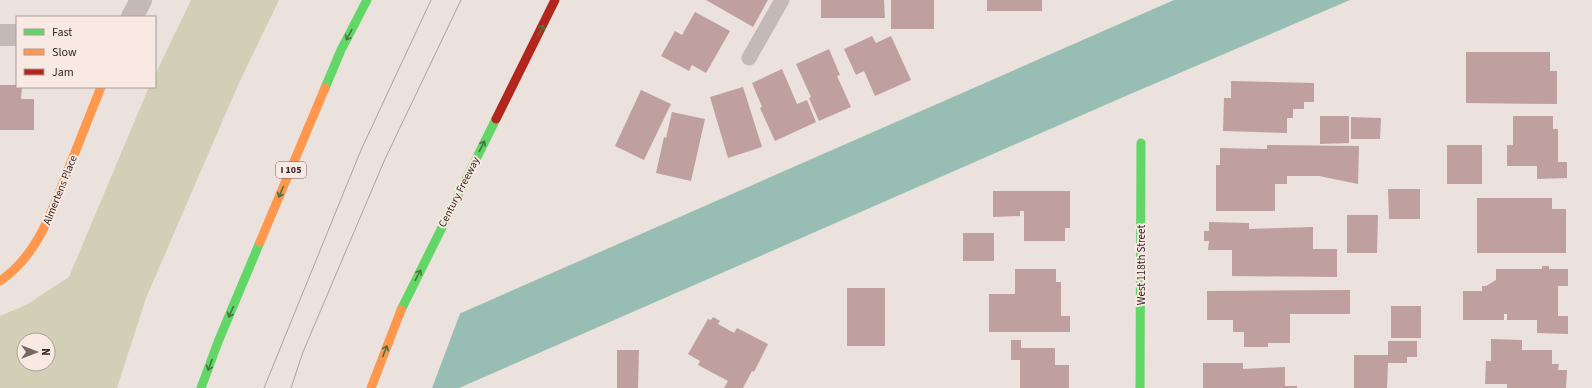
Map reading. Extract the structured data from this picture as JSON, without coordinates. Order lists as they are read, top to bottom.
{
  "streets": {
    "main road": [
      "I 105",
      "Almertens Place",
      "Century Freeway",
      "West 118th Street"
    ]
  },
  "one_way": ["Century Freeway"],
  "legend": ["Fast", "Slow", "Jam"],
  "north": "right"
}
